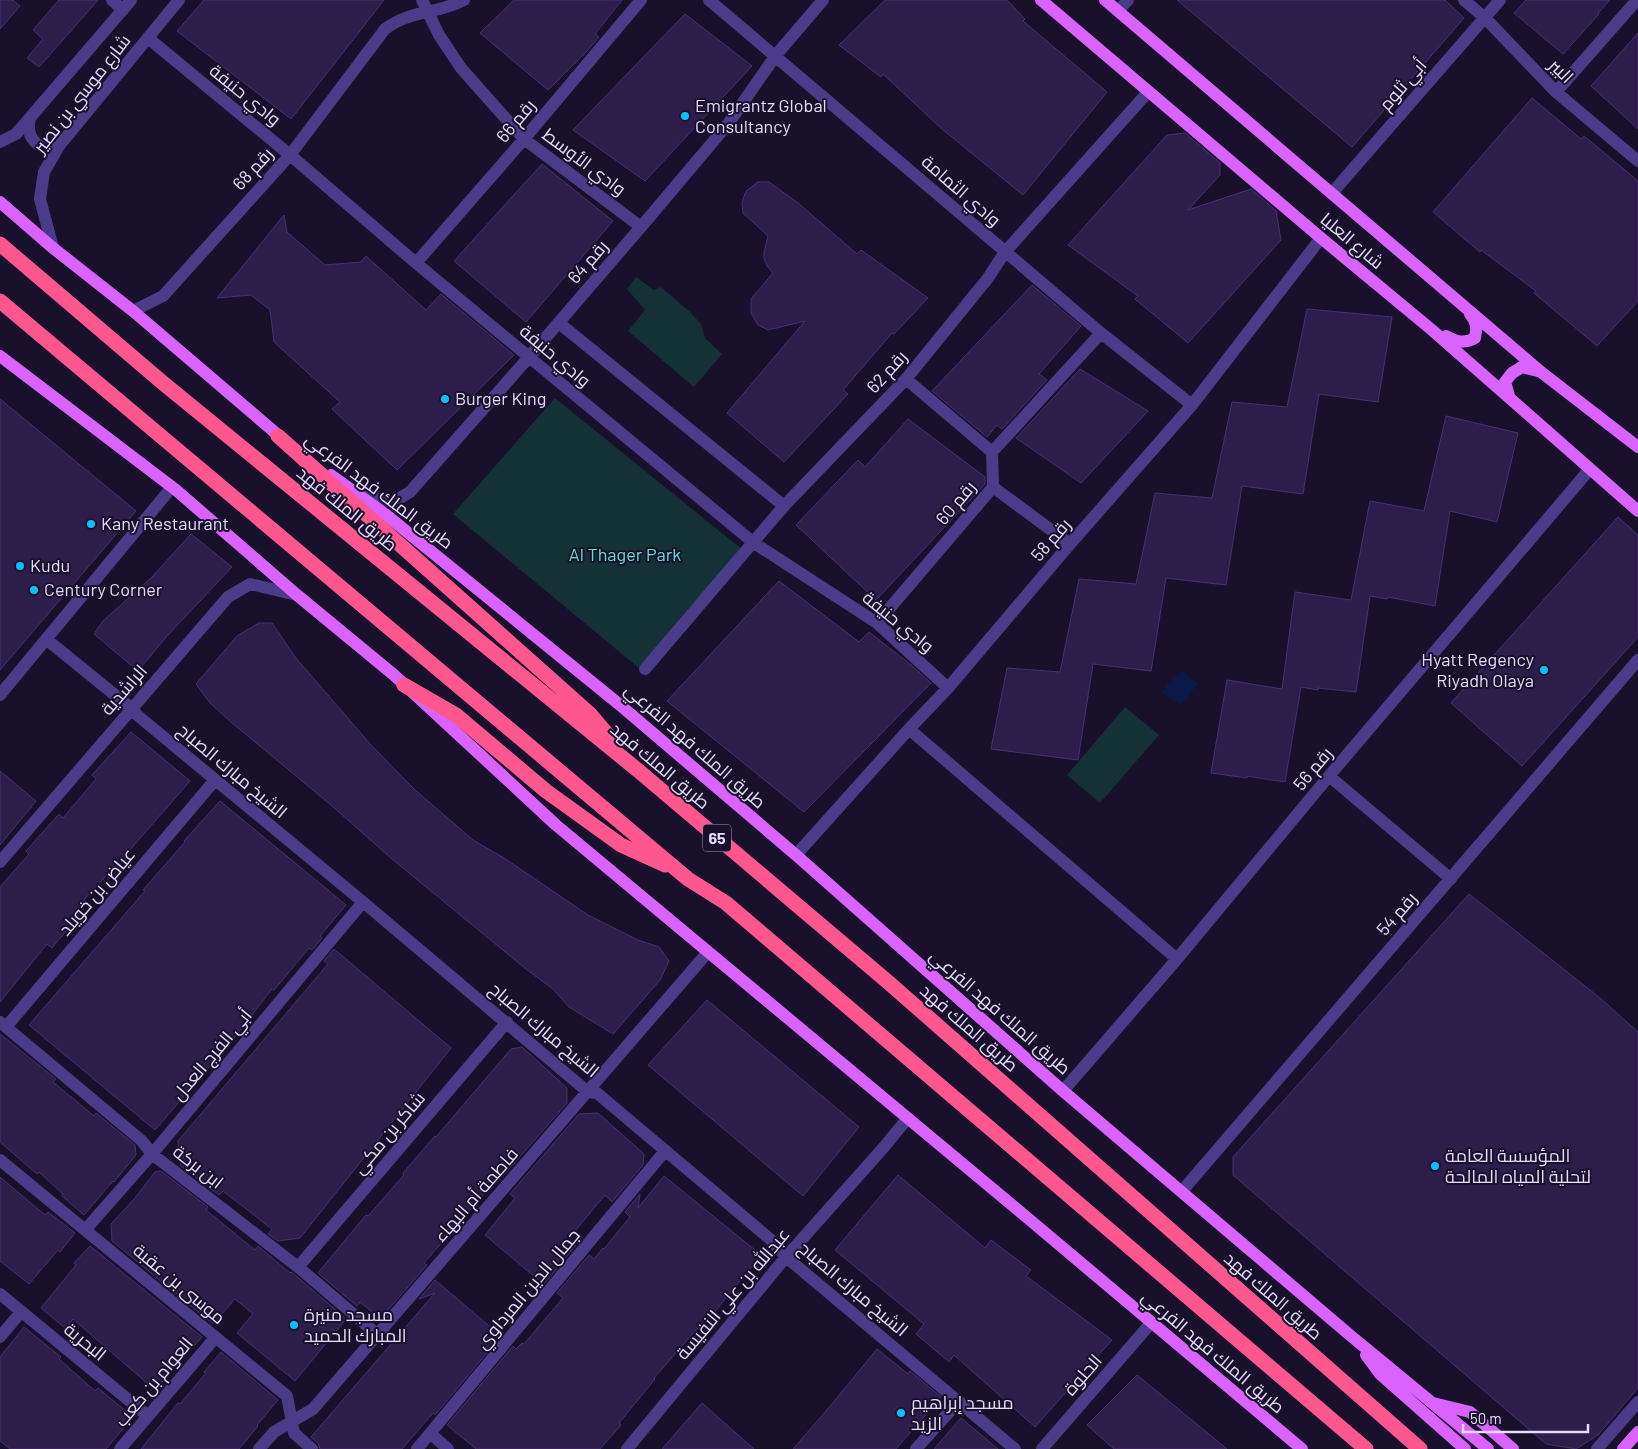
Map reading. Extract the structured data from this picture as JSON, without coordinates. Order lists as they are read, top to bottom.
{
  "streets": {
    "highway": ["طريق الملك فهد", "65"],
    "main road": ["شارع العليا", "طريق الملك فهد الفرعي"],
    "street": [
      "البير",
      "أبي ثلوم",
      "شارع موسي بن نصير",
      "وادي حنيفة",
      "رقم 66",
      "وادي الأوسط",
      "رقم 68",
      "وادي الثمامة",
      "رقم 64",
      "رقم 62",
      "رقم 60",
      "رقم 58",
      "الراشدية",
      "رقم 56",
      "الشيخ مبارك الصباح",
      "عياض بن خويلد",
      "رقم 54",
      "أبي الفرج العدل",
      "شاكر بن مكي",
      "ابن بركة",
      "فاطمة أم البهاء",
      "موسى بن عقبة",
      "جمال الدين المرداوي",
      "عبدالله بن علي النفيسة",
      "البحرية",
      "الحلوة",
      "العوام بن كعب"
    ]
  },
  "crossings": [
    ["البير", "أبي ثلوم"],
    ["أبي ثلوم", "شارع العليا"],
    ["شارع موسي بن نصير", "وادي حنيفة"],
    ["شارع موسي بن نصير", "طريق الملك فهد الفرعي"],
    ["وادي حنيفة", "رقم 66"],
    ["وادي حنيفة", "رقم 68"],
    ["وادي حنيفة", "رقم 64"],
    ["وادي حنيفة", "رقم 62"],
    ["وادي حنيفة", "رقم 60"],
    ["وادي حنيفة", "رقم 58"],
    ["رقم 66", "وادي الأوسط"],
    ["وادي الأوسط", "رقم 68"],
    ["وادي الأوسط", "رقم 64"],
    ["رقم 68", "طريق الملك فهد الفرعي"],
    ["وادي الثمامة", "رقم 64"],
    ["وادي الثمامة", "رقم 62"],
    ["وادي الثمامة", "رقم 58"],
    ["شارع العليا", "رقم 62"],
    ["شارع العليا", "رقم 58"],
    ["شارع العليا", "رقم 56"],
    ["رقم 64", "طريق الملك فهد الفرعي"],
    ["طريق الملك فهد الفرعي", "رقم 58"],
    ["طريق الملك فهد الفرعي", "الراشدية"],
    ["طريق الملك فهد الفرعي", "رقم 56"],
    ["طريق الملك فهد الفرعي", "رقم 54"],
    ["طريق الملك فهد الفرعي", "فاطمة أم البهاء"],
    ["طريق الملك فهد الفرعي", "عبدالله بن علي النفيسة"],
    ["طريق الملك فهد الفرعي", "الحلوة"],
    ["الراشدية", "الشيخ مبارك الصباح"],
    ["الشيخ مبارك الصباح", "عياض بن خويلد"],
    ["الشيخ مبارك الصباح", "أبي الفرج العدل"],
    ["الشيخ مبارك الصباح", "شاكر بن مكي"],
    ["الشيخ مبارك الصباح", "فاطمة أم البهاء"],
    ["الشيخ مبارك الصباح", "جمال الدين المرداوي"],
    ["الشيخ مبارك الصباح", "عبدالله بن علي النفيسة"],
    ["عياض بن خويلد", "ابن بركة"],
    ["أبي الفرج العدل", "ابن بركة"],
    ["أبي الفرج العدل", "موسى بن عقبة"],
    ["شاكر بن مكي", "ابن بركة"],
    ["ابن بركة", "فاطمة أم البهاء"],
    ["فاطمة أم البهاء", "موسى بن عقبة"],
    ["موسى بن عقبة", "العوام بن كعب"],
    ["البحرية", "العوام بن كعب"]
  ],
  "parks": ["Al Thager Park"],
  "places": [
    "Emigrantz Global Consultancy",
    "Burger King",
    "Kany Restaurant",
    "Kudu",
    "Century Corner",
    "Hyatt Regency Riyadh Olaya",
    "المؤسسة العامة لتحلية المياه المالحة",
    "مسجد منيرة المبارك الحميد",
    "مسجد إبراهيم الزيد"
  ],
  "scale_bar": "50 m"
}
